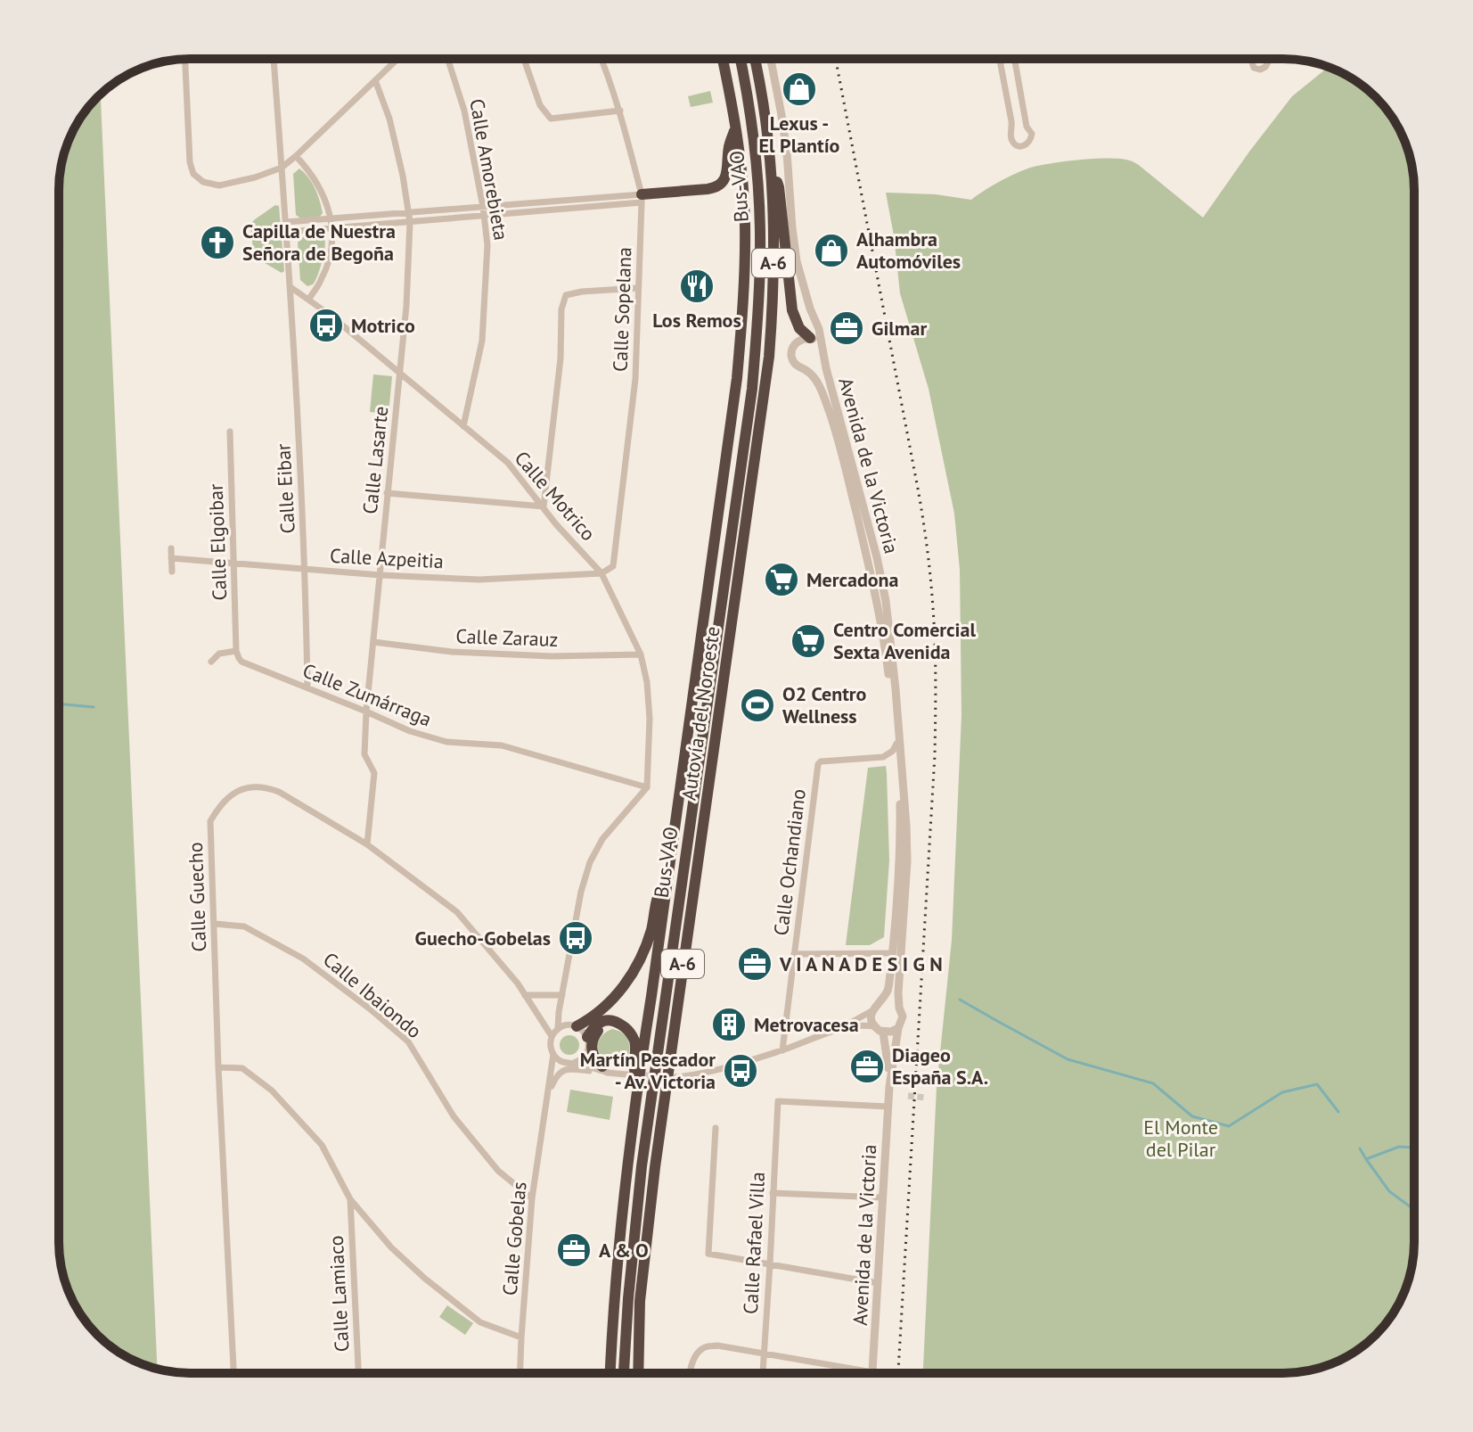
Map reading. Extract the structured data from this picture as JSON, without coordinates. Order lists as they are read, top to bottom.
{
  "streets": {
    "highway": ["Bus-VAO", "A-6", "Autovía del Noroeste"],
    "street": [
      "Calle Amorebieta",
      "Calle Sopelana",
      "Calle Lasarte",
      "Avenida de la Victoria",
      "Calle Eibar",
      "Calle Motrico",
      "Calle Elgoibar",
      "Calle Azpeitia",
      "Calle Zarauz",
      "Calle Zumárraga",
      "Calle Ochandiano",
      "Calle Guecho",
      "Calle Ibaiondo",
      "Calle Gobelas",
      "Calle Rafael Villa",
      "Calle Lamiaco"
    ]
  },
  "crossings": [
    ["Calle Amorebieta", "Calle Motrico"],
    ["Calle Sopelana", "Calle Motrico"],
    ["Calle Sopelana", "Calle Azpeitia"],
    ["Calle Lasarte", "Calle Motrico"],
    ["Calle Lasarte", "Calle Azpeitia"],
    ["Calle Lasarte", "Calle Zarauz"],
    ["Calle Lasarte", "Calle Zumárraga"],
    ["Calle Lasarte", "Calle Guecho"],
    ["Avenida de la Victoria", "Calle Ochandiano"],
    ["Avenida de la Victoria", "Calle Rafael Villa"],
    ["Calle Eibar", "Calle Motrico"],
    ["Calle Eibar", "Calle Azpeitia"],
    ["Calle Eibar", "Calle Zumárraga"],
    ["Calle Motrico", "Calle Azpeitia"],
    ["Calle Motrico", "Calle Zarauz"],
    ["Calle Motrico", "Calle Zumárraga"],
    ["Calle Elgoibar", "Calle Azpeitia"],
    ["Calle Elgoibar", "Calle Zumárraga"],
    ["Calle Guecho", "Calle Ibaiondo"],
    ["Calle Guecho", "Calle Gobelas"],
    ["Calle Ibaiondo", "Calle Gobelas"]
  ],
  "parks": ["El Monte del Pilar"],
  "places": {
    "shop": ["Lexus - El Plantío", "Alhambra Automóviles"],
    "church": ["Capilla de Nuestra Señora de Begoña"],
    "restaurant": ["Los Remos"],
    "bus stop": ["Motrico", "Guecho-Gobelas", "Martín Pescador - Av. Victoria"],
    "office": [
      "Gilmar",
      "V I A N A D E S I G N",
      "Diageo España S.A.",
      "A & O"
    ],
    "supermarket": ["Mercadona", "Centro Comercial Sexta Avenida"],
    "sports": ["O2 Centro Wellness"],
    "building": ["Metrovacesa"]
  }
}
